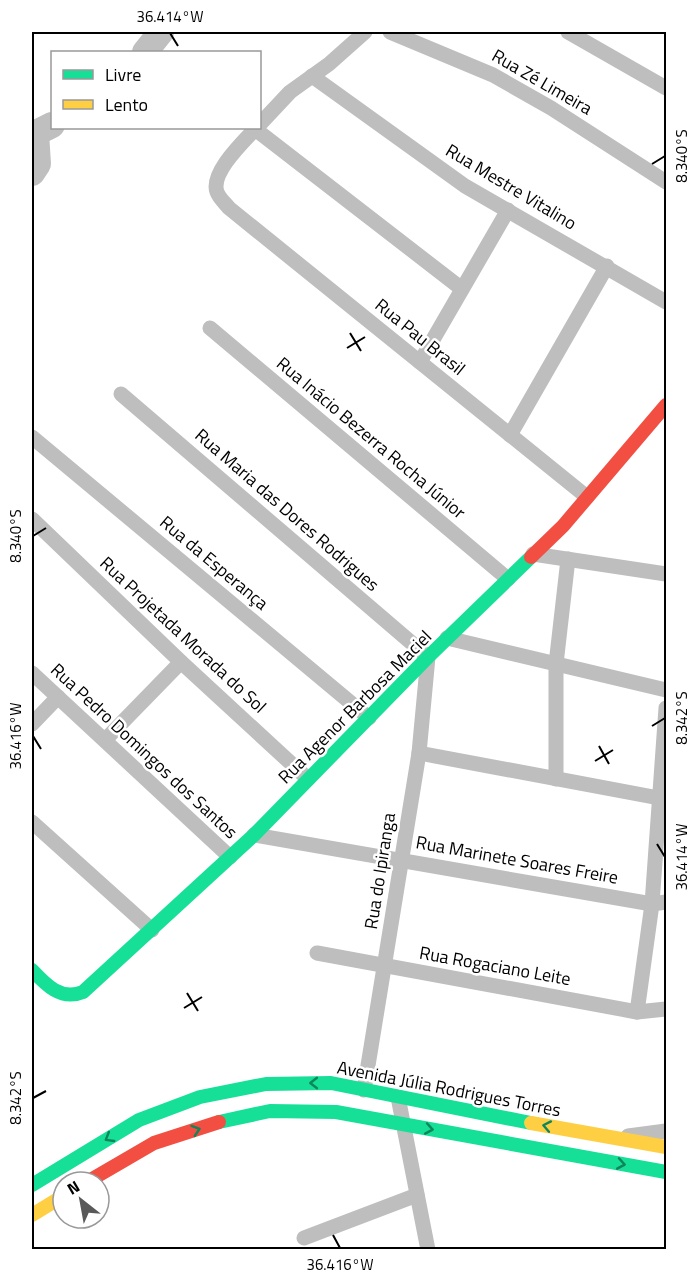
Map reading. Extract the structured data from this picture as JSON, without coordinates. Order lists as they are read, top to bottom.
{
  "streets": {
    "main road": ["Rua Agenor Barbosa Maciel", "Avenida Júlia Rodrigues Torres"],
    "street": [
      "Rua Zé Limeira",
      "Rua Mestre Vitalino",
      "Rua Pau Brasil",
      "Rua Inácio Bezerra Rocha Júnior",
      "Rua Maria das Dores Rodrigues",
      "Rua da Esperança",
      "Rua Projetada Morada do Sol",
      "Rua Pedro Domingos dos Santos",
      "Rua Marinete Soares Freire",
      "Rua do Ipiranga",
      "Rua Rogaciano Leite"
    ]
  },
  "crossings": [
    ["Rua Pau Brasil", "Rua Agenor Barbosa Maciel"],
    ["Rua Inácio Bezerra Rocha Júnior", "Rua Agenor Barbosa Maciel"],
    ["Rua Maria das Dores Rodrigues", "Rua Agenor Barbosa Maciel"],
    ["Rua Maria das Dores Rodrigues", "Rua do Ipiranga"],
    ["Rua da Esperança", "Rua Agenor Barbosa Maciel"],
    ["Rua Projetada Morada do Sol", "Rua Agenor Barbosa Maciel"],
    ["Rua Agenor Barbosa Maciel", "Rua Pedro Domingos dos Santos"],
    ["Rua Agenor Barbosa Maciel", "Rua Marinete Soares Freire"],
    ["Rua Agenor Barbosa Maciel", "Rua do Ipiranga"],
    ["Rua Marinete Soares Freire", "Rua do Ipiranga"],
    ["Rua do Ipiranga", "Rua Rogaciano Leite"],
    ["Rua do Ipiranga", "Avenida Júlia Rodrigues Torres"]
  ],
  "legend": ["Livre", "Lento"],
  "north": "top left",
  "coordinates": [
    "36.414°W",
    "8.340°S",
    "8.342°S",
    "36.416°W"
  ]
}
